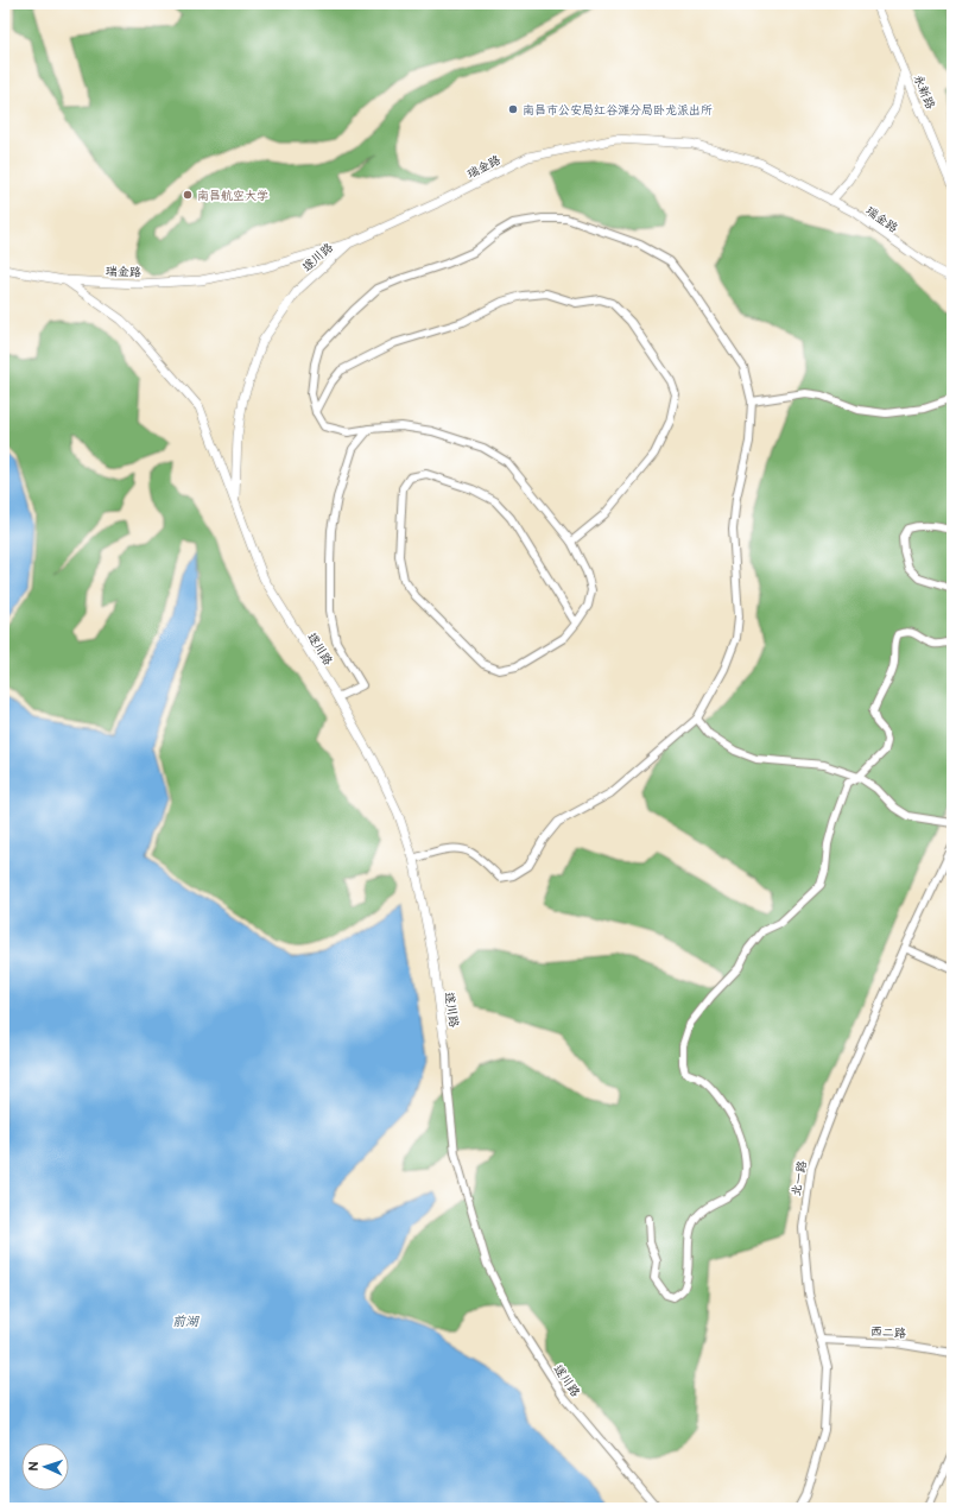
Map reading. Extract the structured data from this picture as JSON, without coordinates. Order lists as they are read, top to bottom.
{
  "streets": {
    "street": [
      "永新路",
      "瑞金路",
      "遂川路",
      "北一路",
      "西二路"
    ]
  },
  "crossings": [
    ["瑞金路", "遂川路"],
    ["北一路", "西二路"]
  ],
  "water": ["前湖"],
  "places": ["南昌市公安局红谷滩分局卧龙派出所", "南昌航空大学"],
  "north": "left"
}
